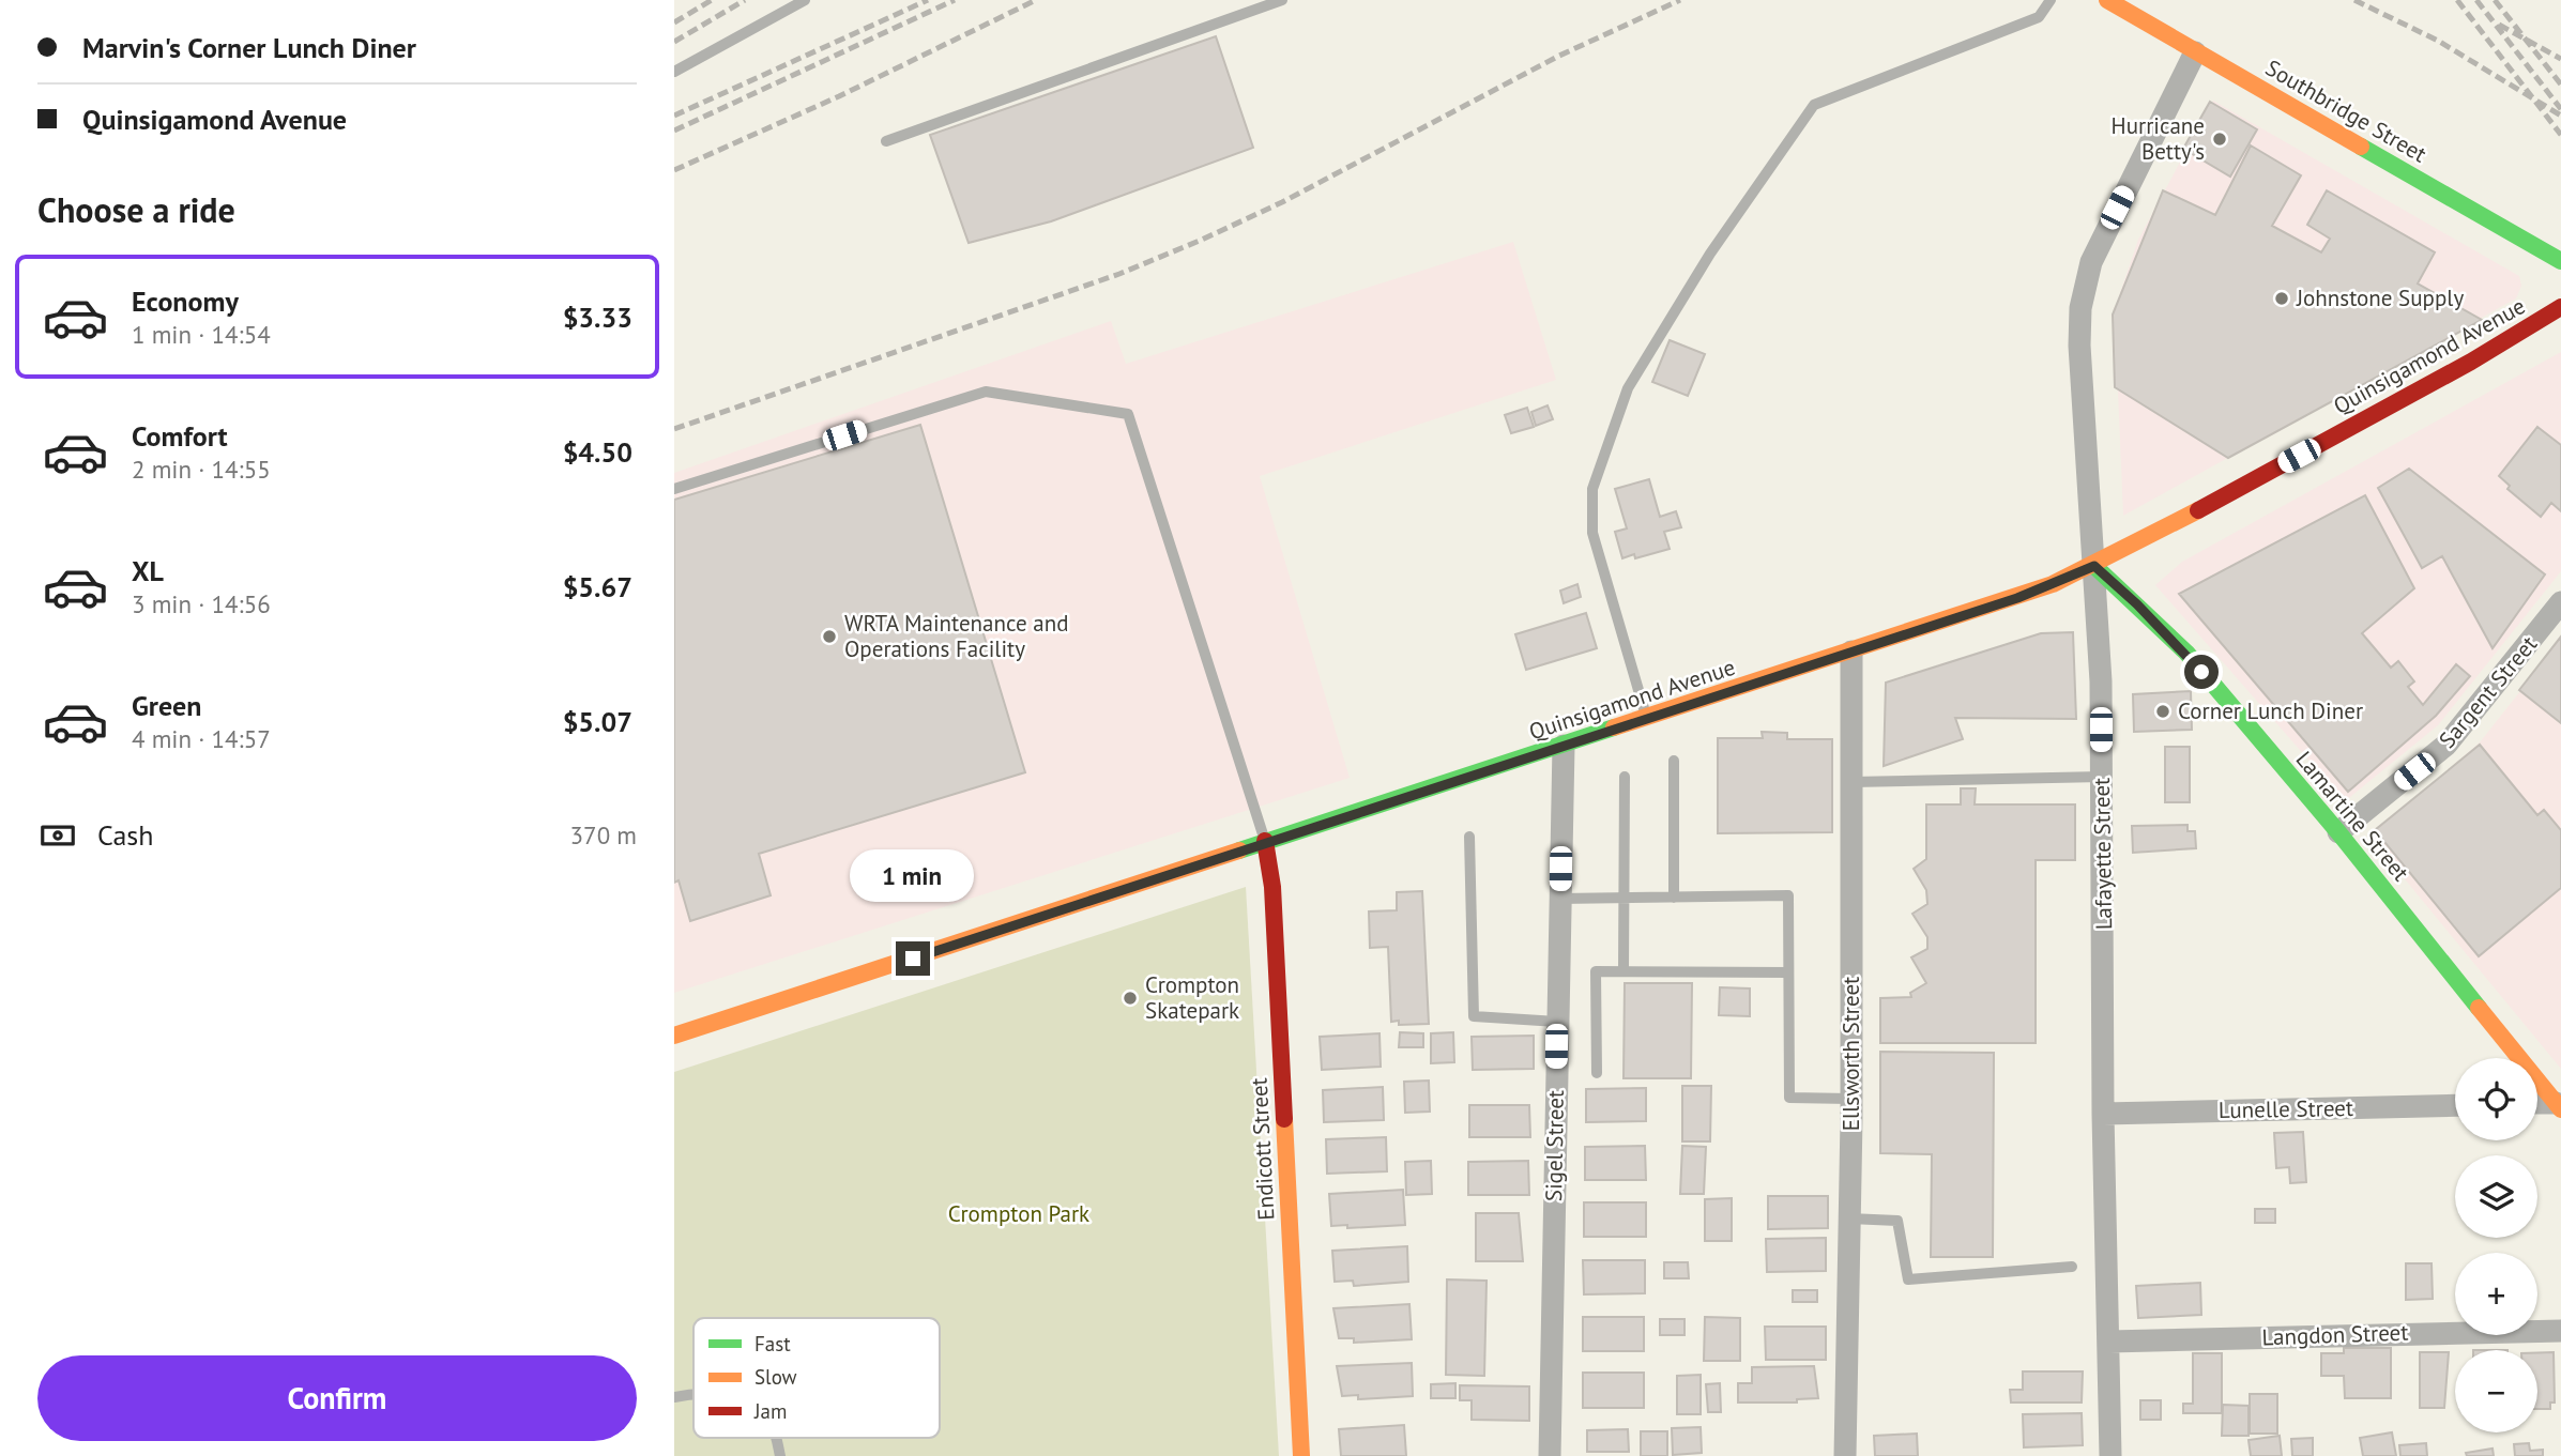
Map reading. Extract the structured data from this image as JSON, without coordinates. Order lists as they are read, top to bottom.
{
  "streets": {
    "main road": [
      "Southbridge Street",
      "Quinsigamond Avenue",
      "Lamartine Street",
      "Endicott Street"
    ],
    "street": [
      "Sargent Street",
      "Lafayette Street",
      "Ellsworth Street",
      "Lunelle Street",
      "Sigel Street",
      "Langdon Street"
    ]
  },
  "crossings": [
    ["Southbridge Street", "Lafayette Street"],
    ["Quinsigamond Avenue", "Lamartine Street"],
    ["Quinsigamond Avenue", "Lafayette Street"],
    ["Quinsigamond Avenue", "Ellsworth Street"],
    ["Quinsigamond Avenue", "Sigel Street"],
    ["Quinsigamond Avenue", "Endicott Street"],
    ["Sargent Street", "Lamartine Street"],
    ["Lamartine Street", "Lafayette Street"],
    ["Lafayette Street", "Lunelle Street"],
    ["Lafayette Street", "Langdon Street"]
  ],
  "parks": ["Crompton Park"],
  "places": [
    "Hurricane Betty's",
    "Johnstone Supply",
    "WRTA Maintenance and Operations Facility",
    "Corner Lunch Diner",
    "Crompton Skatepark"
  ],
  "legend": ["Fast", "Slow", "Jam"],
  "page": {
    "banner": ["Marvin's Corner Lunch Diner", "Quinsigamond Avenue"],
    "heading": "Choose a ride",
    "list": [
      {
        "name": "Economy",
        "note": "1 min · 14:54",
        "value": "$3.33"
      },
      {
        "name": "Comfort",
        "note": "2 min · 14:55",
        "value": "$4.50"
      },
      {
        "name": "XL",
        "note": "3 min · 14:56",
        "value": "$5.67"
      },
      {
        "name": "Green",
        "note": "4 min · 14:57",
        "value": "$5.07"
      }
    ],
    "pay": ["Cash", "370 m"],
    "bubble": "1 min",
    "map_buttons": ["+", "−"],
    "buttons": "Confirm"
  }
}
